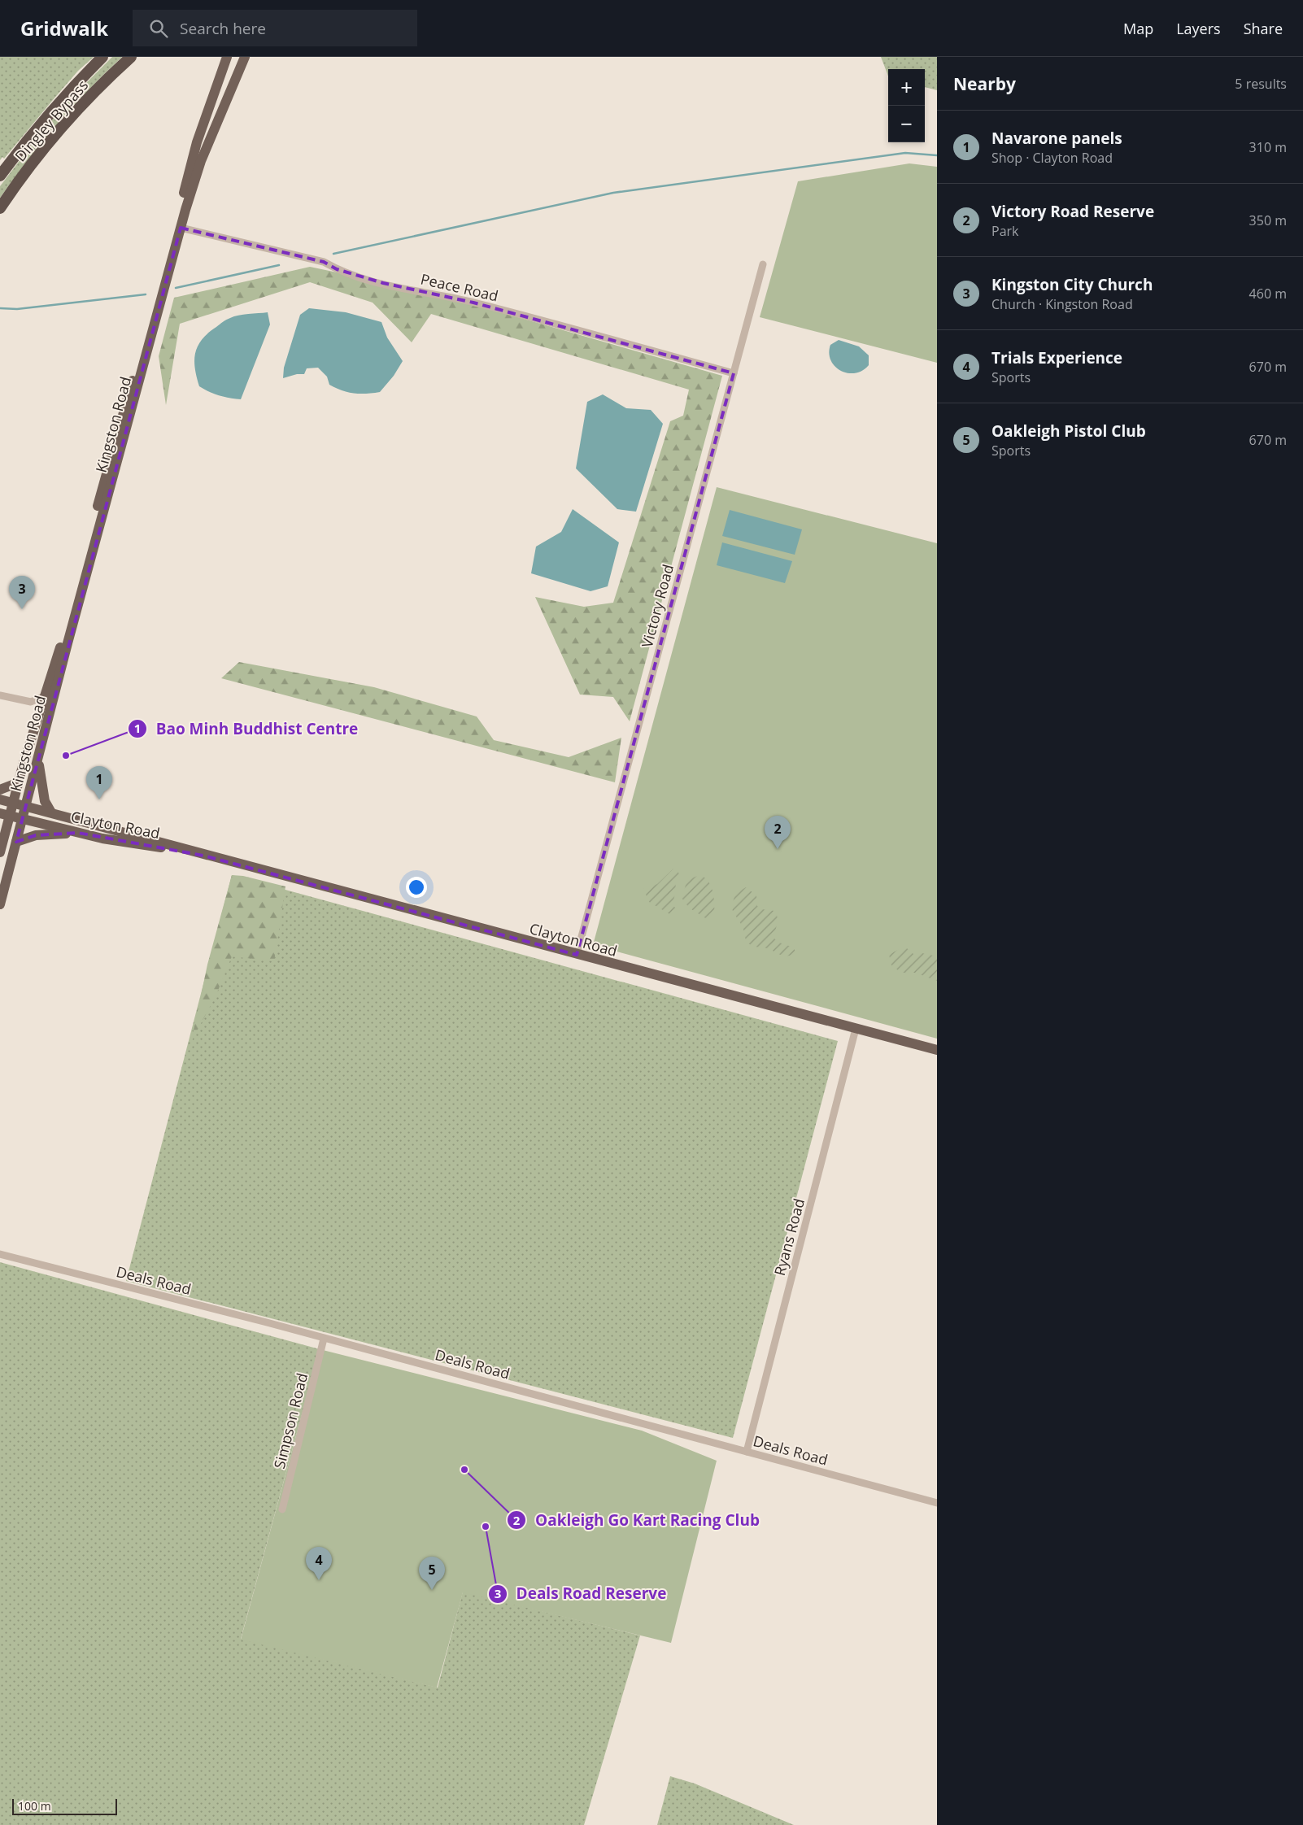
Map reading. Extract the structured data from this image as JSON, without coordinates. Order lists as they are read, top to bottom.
{
  "streets": {
    "highway": ["Dingley Bypass"],
    "main road": ["Kingston Road", "Clayton Road"],
    "street": [
      "Peace Road",
      "Victory Road",
      "Ryans Road",
      "Deals Road",
      "Simpson Road"
    ]
  },
  "crossings": [
    ["Peace Road", "Kingston Road"],
    ["Peace Road", "Victory Road"],
    ["Kingston Road", "Clayton Road"],
    ["Victory Road", "Clayton Road"],
    ["Clayton Road", "Ryans Road"],
    ["Ryans Road", "Deals Road"],
    ["Deals Road", "Simpson Road"]
  ],
  "places": ["Bao Minh Buddhist Centre", "Oakleigh Go Kart Racing Club", "Deals Road Reserve"],
  "scale_bar": "100 m",
  "page": {
    "header": "Gridwalk",
    "search": "Search here",
    "nav": ["Map", "Layers", "Share"],
    "heading": ["Nearby", "5 results"],
    "map_buttons": ["+", "−"],
    "list": [
      {
        "mark": "1",
        "name": "Navarone panels",
        "note": "Shop · Clayton Road",
        "value": "310 m"
      },
      {
        "mark": "2",
        "name": "Victory Road Reserve",
        "note": "Park",
        "value": "350 m"
      },
      {
        "mark": "3",
        "name": "Kingston City Church",
        "note": "Church · Kingston Road",
        "value": "460 m"
      },
      {
        "mark": "4",
        "name": "Trials Experience",
        "note": "Sports",
        "value": "670 m"
      },
      {
        "mark": "5",
        "name": "Oakleigh Pistol Club",
        "note": "Sports",
        "value": "670 m"
      }
    ],
    "pins": [
      "3",
      "1",
      "2",
      "4",
      "5"
    ],
    "scale": "100 m"
  }
}
